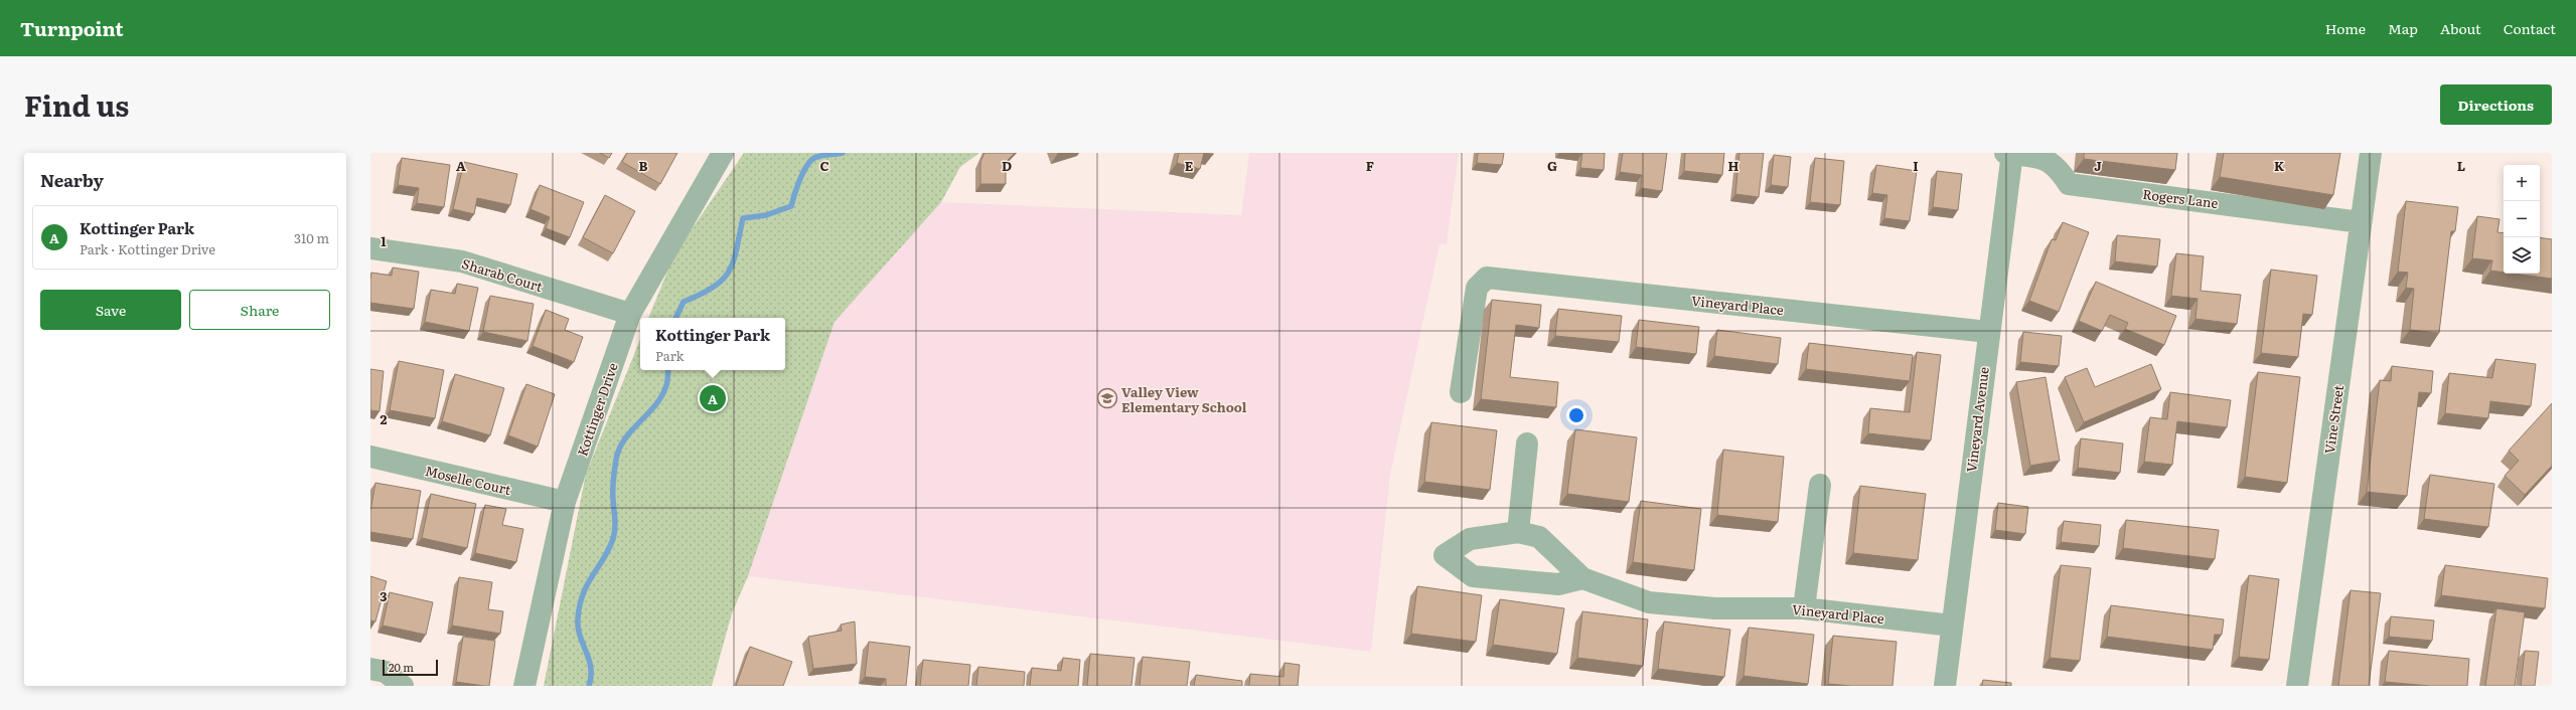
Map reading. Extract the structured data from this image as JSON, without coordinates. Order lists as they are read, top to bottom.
{
  "streets": {
    "street": [
      "Rogers Lane",
      "Sharab Court",
      "Vineyard Place",
      "Kottinger Drive",
      "Vineyard Avenue",
      "Vine Street",
      "Moselle Court"
    ]
  },
  "crossings": [
    ["Rogers Lane", "Vineyard Avenue"],
    ["Rogers Lane", "Vine Street"],
    ["Sharab Court", "Kottinger Drive"],
    ["Vineyard Place", "Vineyard Avenue"],
    ["Kottinger Drive", "Moselle Court"]
  ],
  "places": {
    "school or university": ["Valley View Elementary School"]
  },
  "scale_bar": "20 m",
  "page": {
    "header": "Turnpoint",
    "nav": [
      "Home",
      "Map",
      "About",
      "Contact"
    ],
    "title": "Find us",
    "buttons": [
      "Directions",
      ["Save", "Share"]
    ],
    "heading": "Nearby",
    "map_buttons": ["+", "−"],
    "list": [
      {
        "mark": "A",
        "name": "Kottinger Park",
        "note": "Park · Kottinger Drive",
        "value": "310 m"
      }
    ],
    "popup": ["Kottinger Park", "Park"],
    "pins": "A",
    "scale": "20 m"
  },
  "grid": {
    "columns": [
      "A",
      "B",
      "C",
      "D",
      "E",
      "F",
      "G",
      "H",
      "I",
      "J",
      "K",
      "L"
    ],
    "rows": ["1", "2", "3"]
  }
}
